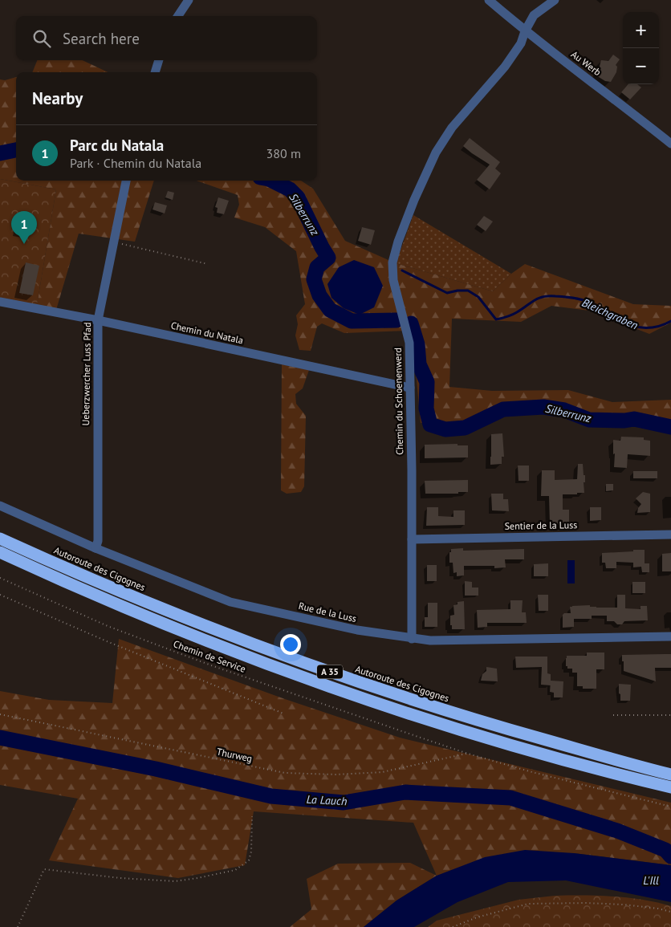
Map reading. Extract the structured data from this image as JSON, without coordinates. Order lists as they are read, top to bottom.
{
  "streets": {
    "highway": ["Autoroute des Cigognes", "A 35"],
    "street": [
      "Au Werb",
      "Chemin du Natala",
      "Ueberzwercher Luss Pfad",
      "Chemin du Schoenenwerd",
      "Sentier de la Luss",
      "Rue de la Luss"
    ],
    "path": ["Chemin de Service", "Thurweg"]
  },
  "crossings": [
    ["Au Werb", "Chemin du Schoenenwerd"],
    ["Chemin du Natala", "Ueberzwercher Luss Pfad"],
    ["Chemin du Natala", "Chemin du Schoenenwerd"],
    ["Ueberzwercher Luss Pfad", "Rue de la Luss"],
    ["Chemin du Schoenenwerd", "Sentier de la Luss"],
    ["Chemin du Schoenenwerd", "Rue de la Luss"],
    ["Chemin de Service", "Thurweg"]
  ],
  "water": [
    "Silberrunz",
    "Bleichgraben",
    "La Lauch",
    "L'Ill"
  ],
  "page": {
    "map_buttons": ["+", "−"],
    "search": "Search here",
    "heading": "Nearby",
    "list": [
      {
        "mark": "1",
        "name": "Parc du Natala",
        "note": "Park · Chemin du Natala",
        "value": "380 m"
      }
    ],
    "pins": "1"
  }
}
